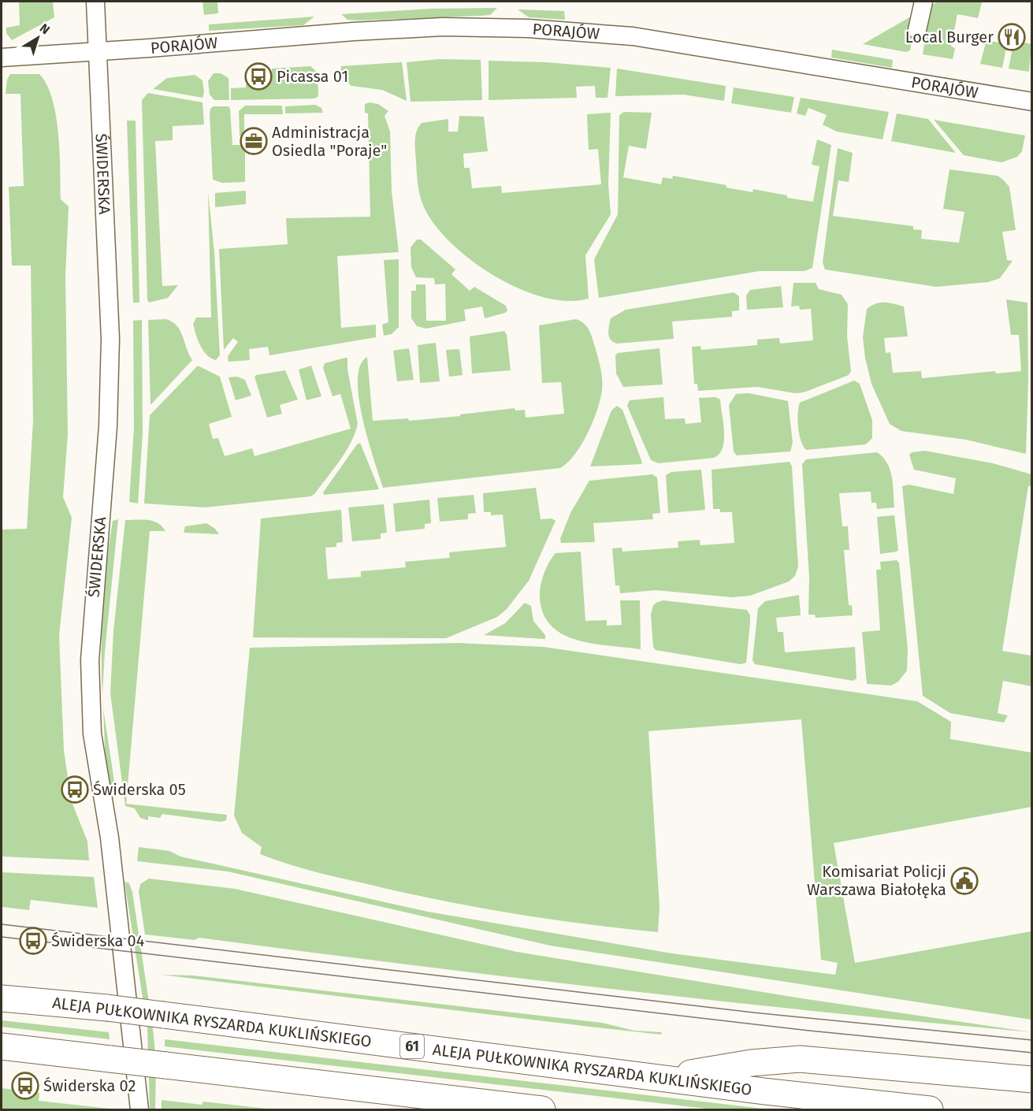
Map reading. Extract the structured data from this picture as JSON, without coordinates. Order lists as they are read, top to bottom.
{
  "streets": {
    "main road": ["ALEJA PUŁKOWNIKA RYSZARDA KUKLIŃSKIEGO", "61"],
    "street": ["PORAJÓW", "ŚWIDERSKA"]
  },
  "crossings": [
    ["PORAJÓW", "ŚWIDERSKA"]
  ],
  "places": {
    "restaurant": ["Local Burger"],
    "bus stop": [
      "Picassa 01",
      "Świderska 05",
      "Świderska 04",
      "Świderska 02"
    ],
    "office": ["Administracja Osiedla \"Poraje\""],
    "public building": ["Komisariat Policji Warszawa Białołęka"]
  },
  "north": "top right"
}
